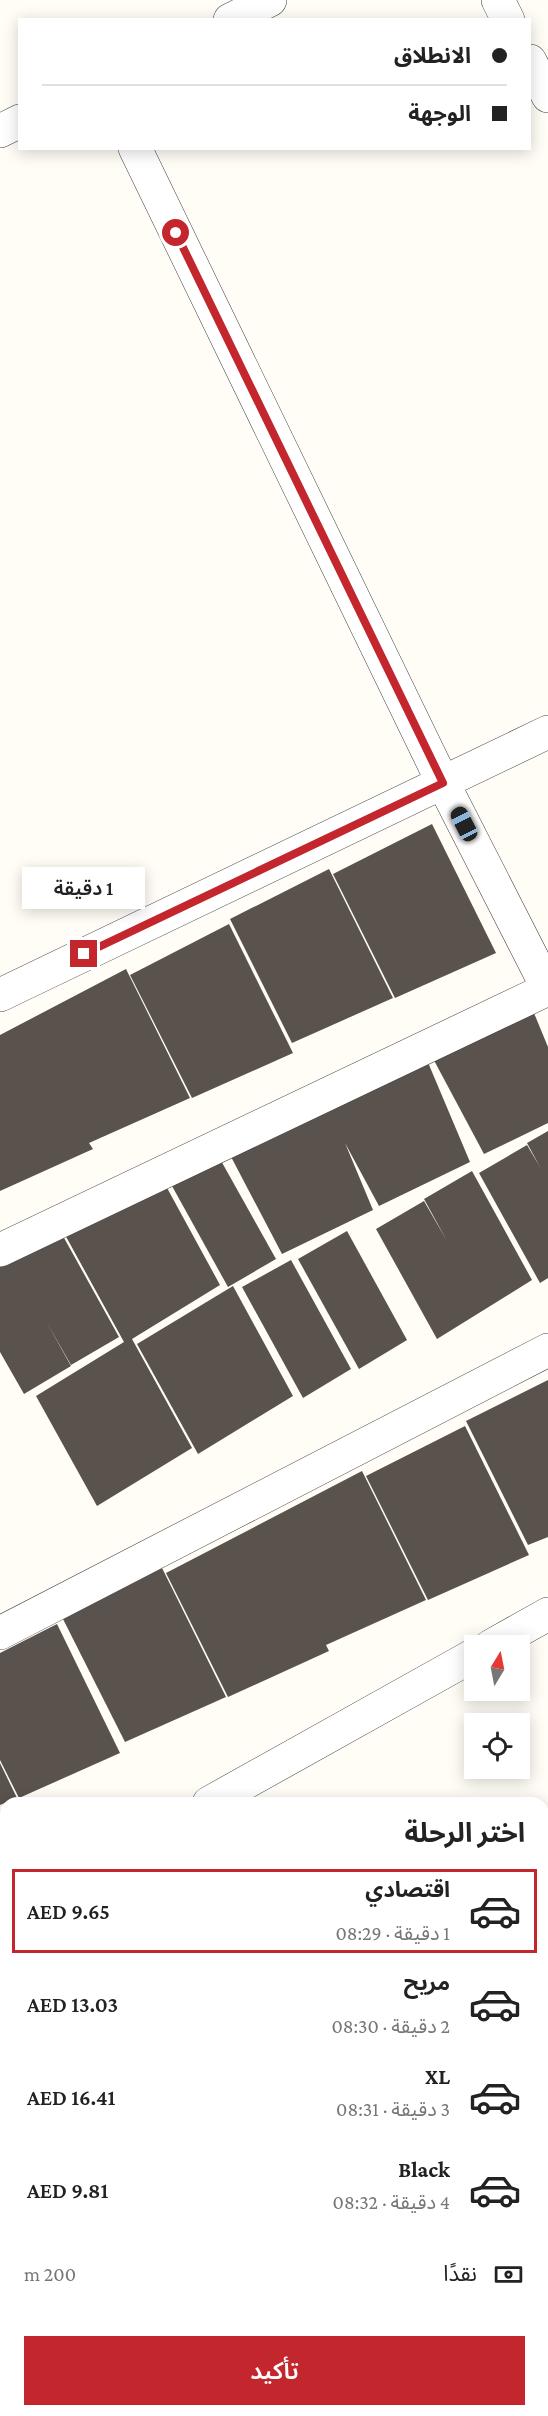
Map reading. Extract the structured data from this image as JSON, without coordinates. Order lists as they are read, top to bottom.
{
  "north": "top",
  "page": {
    "banner": ["الانطلاق", "الوجهة"],
    "bubble": "1 دقيقة",
    "heading": "اختر الرحلة",
    "list": [
      {
        "name": "اقتصادي",
        "note": "1 دقيقة · 08:29",
        "value": "AED 9.65"
      },
      {
        "name": "مريح",
        "note": "2 دقيقة · 08:30",
        "value": "AED 13.03"
      },
      {
        "name": "XL",
        "note": "3 دقيقة · 08:31",
        "value": "AED 16.41"
      },
      {
        "name": "Black",
        "note": "4 دقيقة · 08:32",
        "value": "AED 9.81"
      }
    ],
    "pay": ["نقدًا", "200 m"],
    "buttons": "تأكيد"
  }
}
